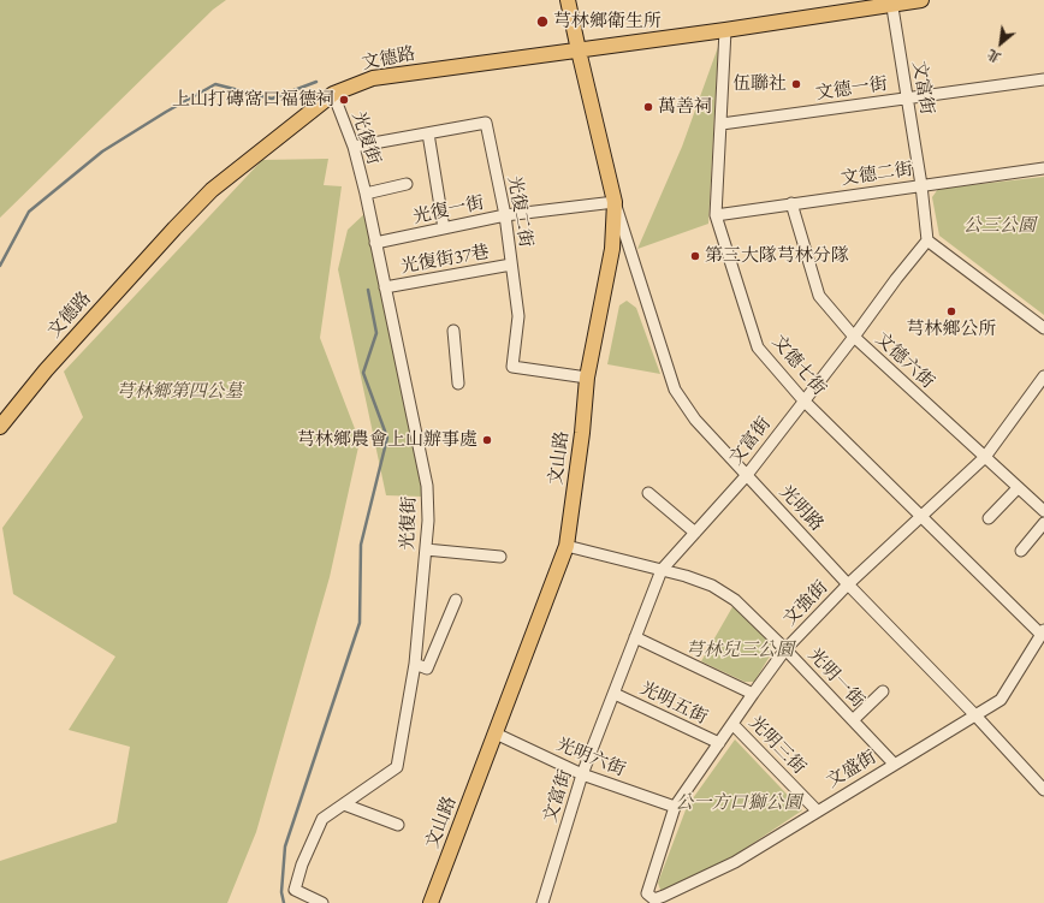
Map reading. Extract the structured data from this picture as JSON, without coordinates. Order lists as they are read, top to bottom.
{
  "streets": {
    "main road": ["文德路", "文山路"],
    "street": [
      "文富街",
      "文德一街",
      "光復街",
      "文德二街",
      "光復一街",
      "光復二街",
      "光復街37巷",
      "文德六街",
      "文德七街",
      "光明路",
      "文強街",
      "光明一街",
      "光明五街",
      "光明三街",
      "光明六街",
      "文盛街"
    ]
  },
  "crossings": [
    ["文德路", "文富街"],
    ["文德路", "光復街"],
    ["文德路", "文德七街"],
    ["文德路", "文山路"],
    ["文富街", "文德一街"],
    ["文富街", "文德二街"],
    ["文富街", "文德六街"],
    ["文富街", "文德七街"],
    ["文富街", "光明路"],
    ["文富街", "光明一街"],
    ["文富街", "光明五街"],
    ["文富街", "光明六街"],
    ["文德一街", "文德七街"],
    ["光復街", "光復一街"],
    ["光復街", "光復二街"],
    ["光復街", "光復街37巷"],
    ["文德二街", "文德六街"],
    ["文德二街", "文德七街"],
    ["光復一街", "光復二街"],
    ["光復一街", "文山路"],
    ["光復一街", "光明路"],
    ["光復二街", "光復街37巷"],
    ["光復二街", "文山路"],
    ["文德六街", "文強街"],
    ["文德七街", "文強街"],
    ["文德七街", "文盛街"],
    ["文山路", "光明路"],
    ["文山路", "光明一街"],
    ["文山路", "光明六街"],
    ["光明路", "文強街"],
    ["光明路", "文盛街"],
    ["文強街", "光明一街"],
    ["文強街", "光明五街"],
    ["文強街", "光明三街"],
    ["文強街", "光明六街"],
    ["文強街", "文盛街"],
    ["光明一街", "文盛街"],
    ["光明三街", "文盛街"]
  ],
  "parks": [
    "公三公園",
    "芎林鄉第四公墓",
    "芎林兒三公園",
    "公一方口獅公園"
  ],
  "places": [
    "芎林鄉衛生所",
    "伍聯社",
    "上山打磚窩口福德祠",
    "萬善祠",
    "第三大隊芎林分隊",
    "芎林鄉公所",
    "芎林鄉農會上山辦事處"
  ],
  "north": "bottom left"
}
